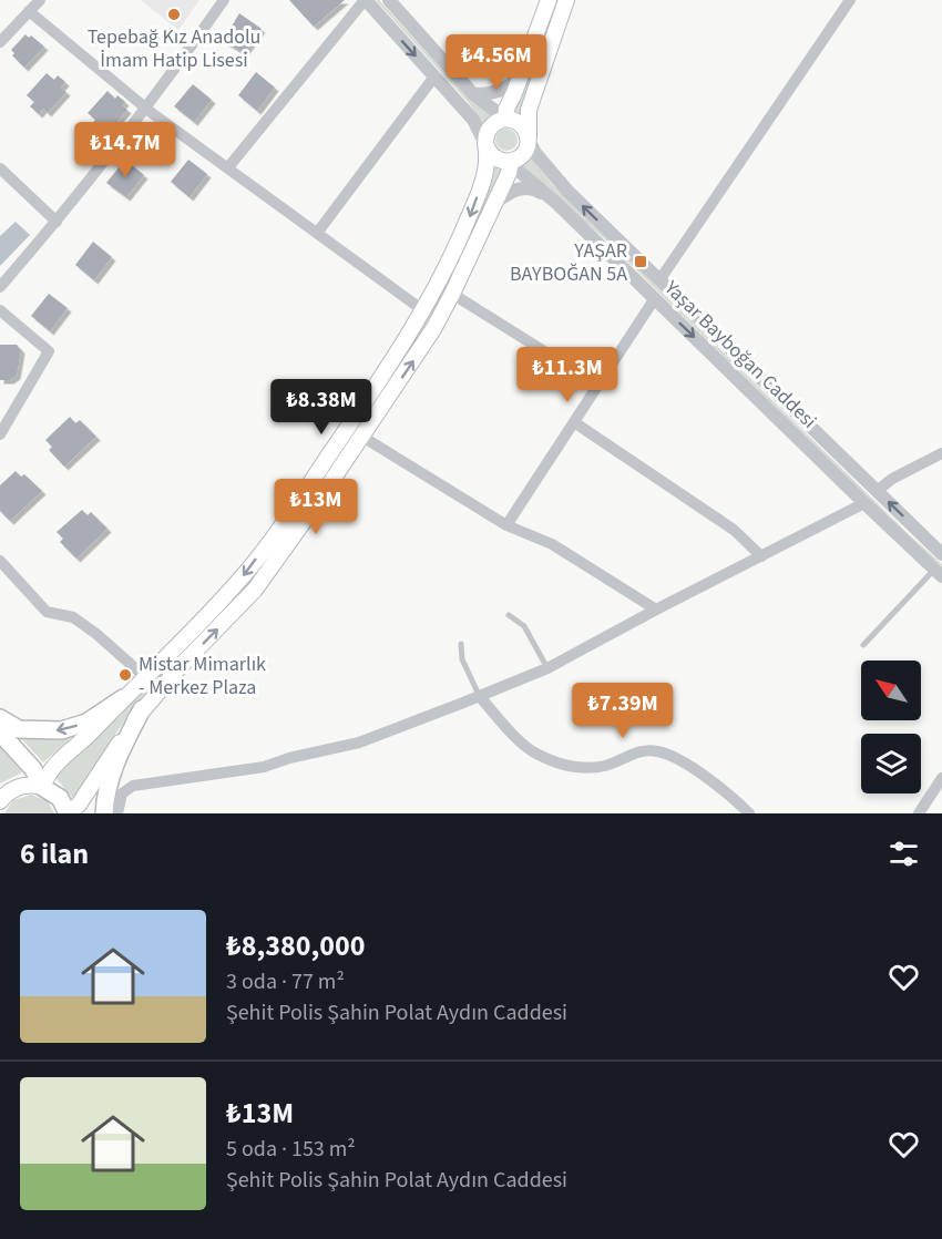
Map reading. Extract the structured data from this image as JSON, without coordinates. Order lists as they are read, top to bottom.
{
  "streets": {
    "street": ["Yaşar Bayboğan Caddesi"]
  },
  "places": {
    "other": ["Tepebağ Kız Anadolu İmam Hatip Lisesi", "Mistar Mimarlık - Merkez Plaza"],
    "transit": ["YAŞAR BAYBOĞAN 5A"]
  },
  "north": "top left",
  "page": {
    "price": [
      "₺4.56M",
      "₺14.7M",
      "₺11.3M",
      "₺8.38M",
      "₺13M",
      "₺7.39M"
    ],
    "heading": "6 ilan",
    "list": [
      {
        "name": "₺8,380,000",
        "note": "3 oda · 77 m² · Şehit Polis Şahin Polat Aydın Caddesi"
      },
      {
        "name": "₺13M",
        "note": "5 oda · 153 m² · Şehit Polis Şahin Polat Aydın Caddesi"
      }
    ]
  }
}
